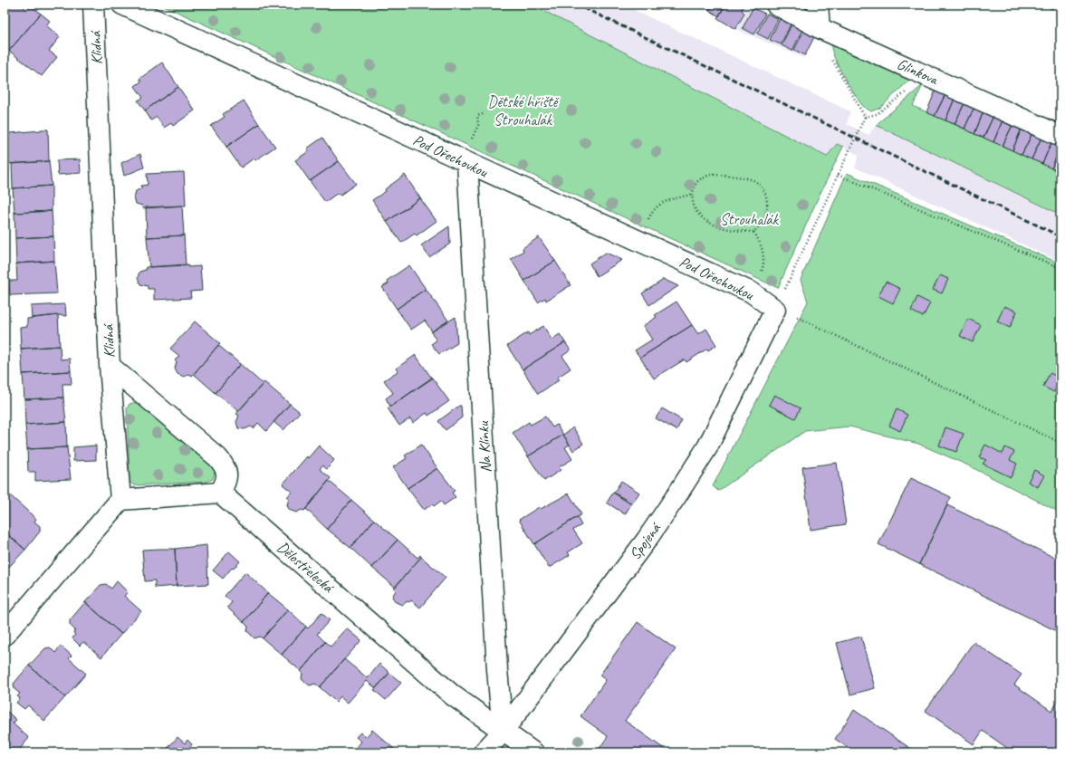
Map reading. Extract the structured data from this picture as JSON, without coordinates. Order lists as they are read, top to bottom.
{
  "streets": {
    "street": [
      "Klidná",
      "Glinkova",
      "Pod Ořechovkou",
      "Na Klínku",
      "Spojená",
      "Dělostřelecká"
    ]
  },
  "crossings": [
    ["Pod Ořechovkou", "Na Klínku"],
    ["Pod Ořechovkou", "Spojená"],
    ["Na Klínku", "Spojená"],
    ["Na Klínku", "Dělostřelecká"],
    ["Spojená", "Dělostřelecká"]
  ],
  "parks": ["Dětské hřiště Strouhalák", "Strouhalák"]
}
